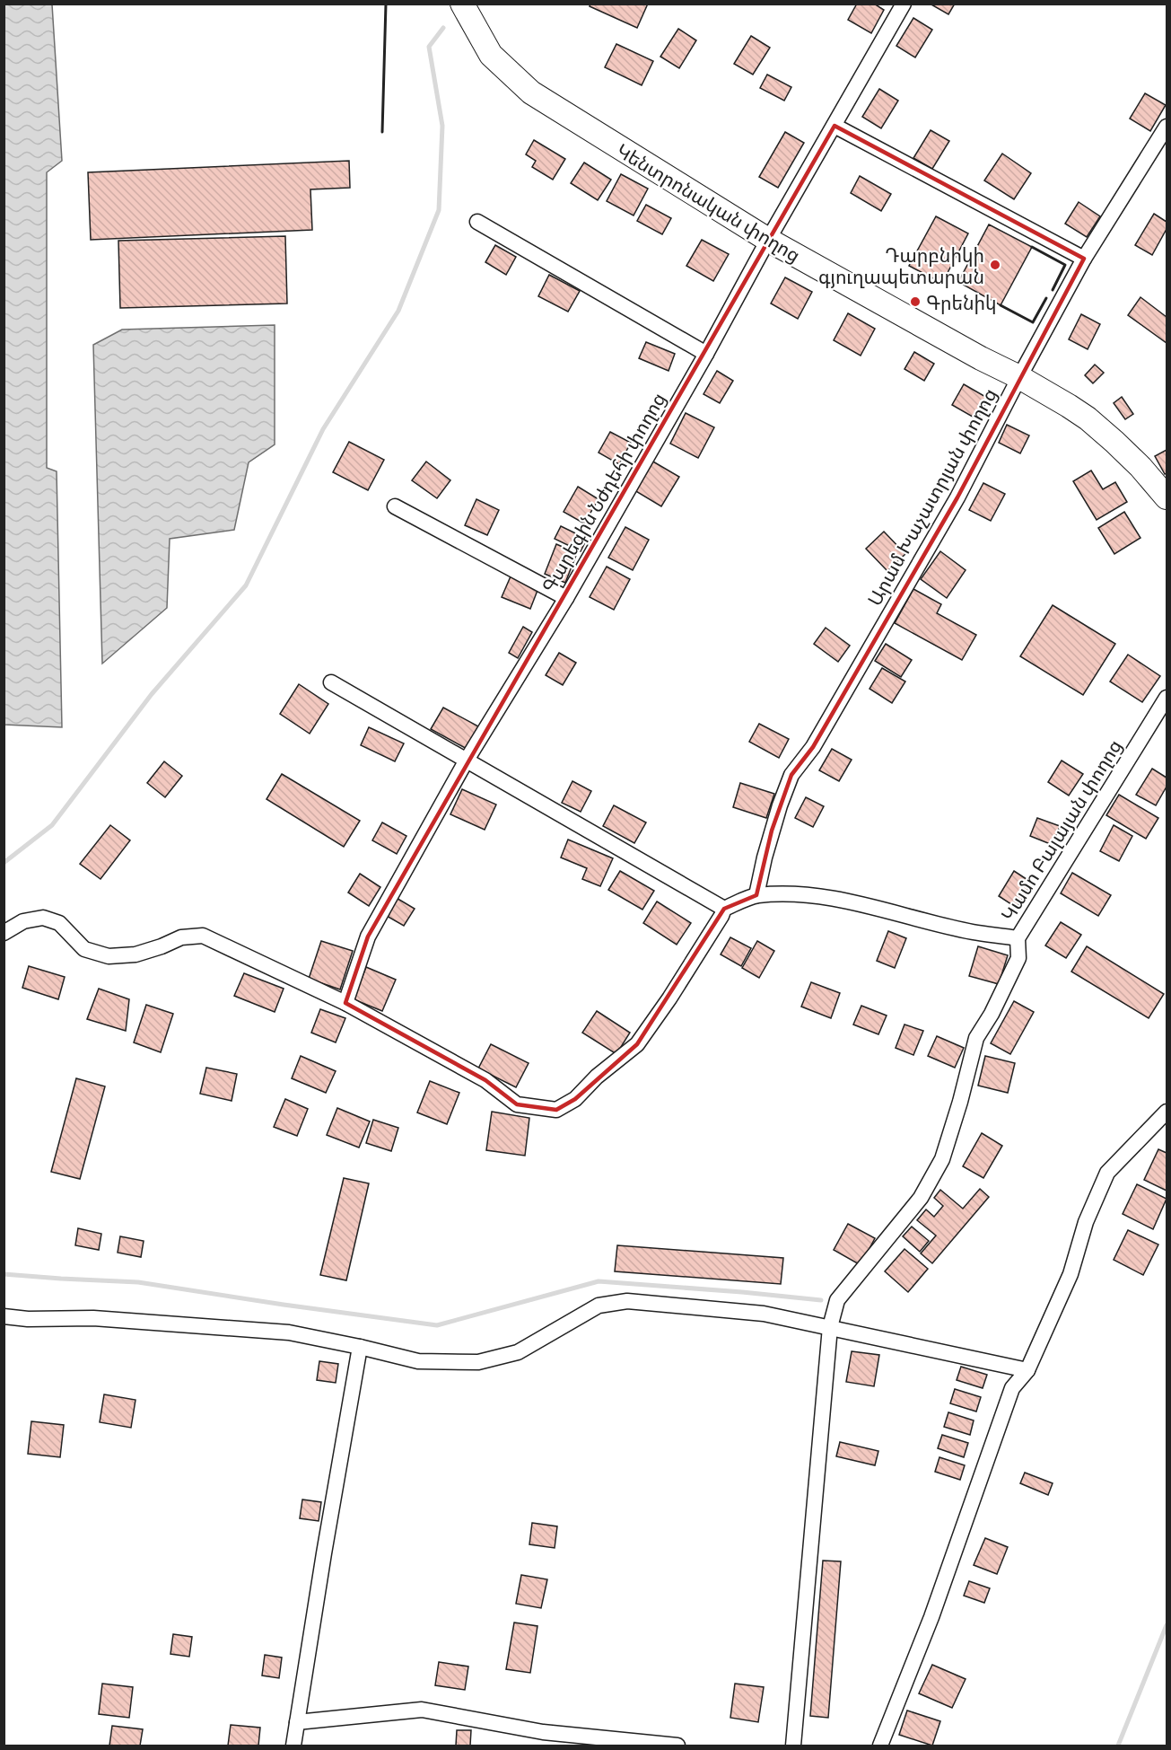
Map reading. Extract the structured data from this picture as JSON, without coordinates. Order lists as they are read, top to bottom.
{
  "streets": {
    "main road": ["Կենտրոնական փողոց"],
    "street": ["Գարեգին Նժդեհի փողոց", "Արամ Խաչատրյան փողոց", "Կամո Բալայան փողոց"]
  },
  "crossings": [
    ["Կենտրոնական փողոց", "Գարեգին Նժդեհի փողոց"],
    ["Կենտրոնական փողոց", "Արամ Խաչատրյան փողոց"]
  ],
  "places": ["Դարբնիկի գյուղապետարան", "Գրենիկ"]
}
